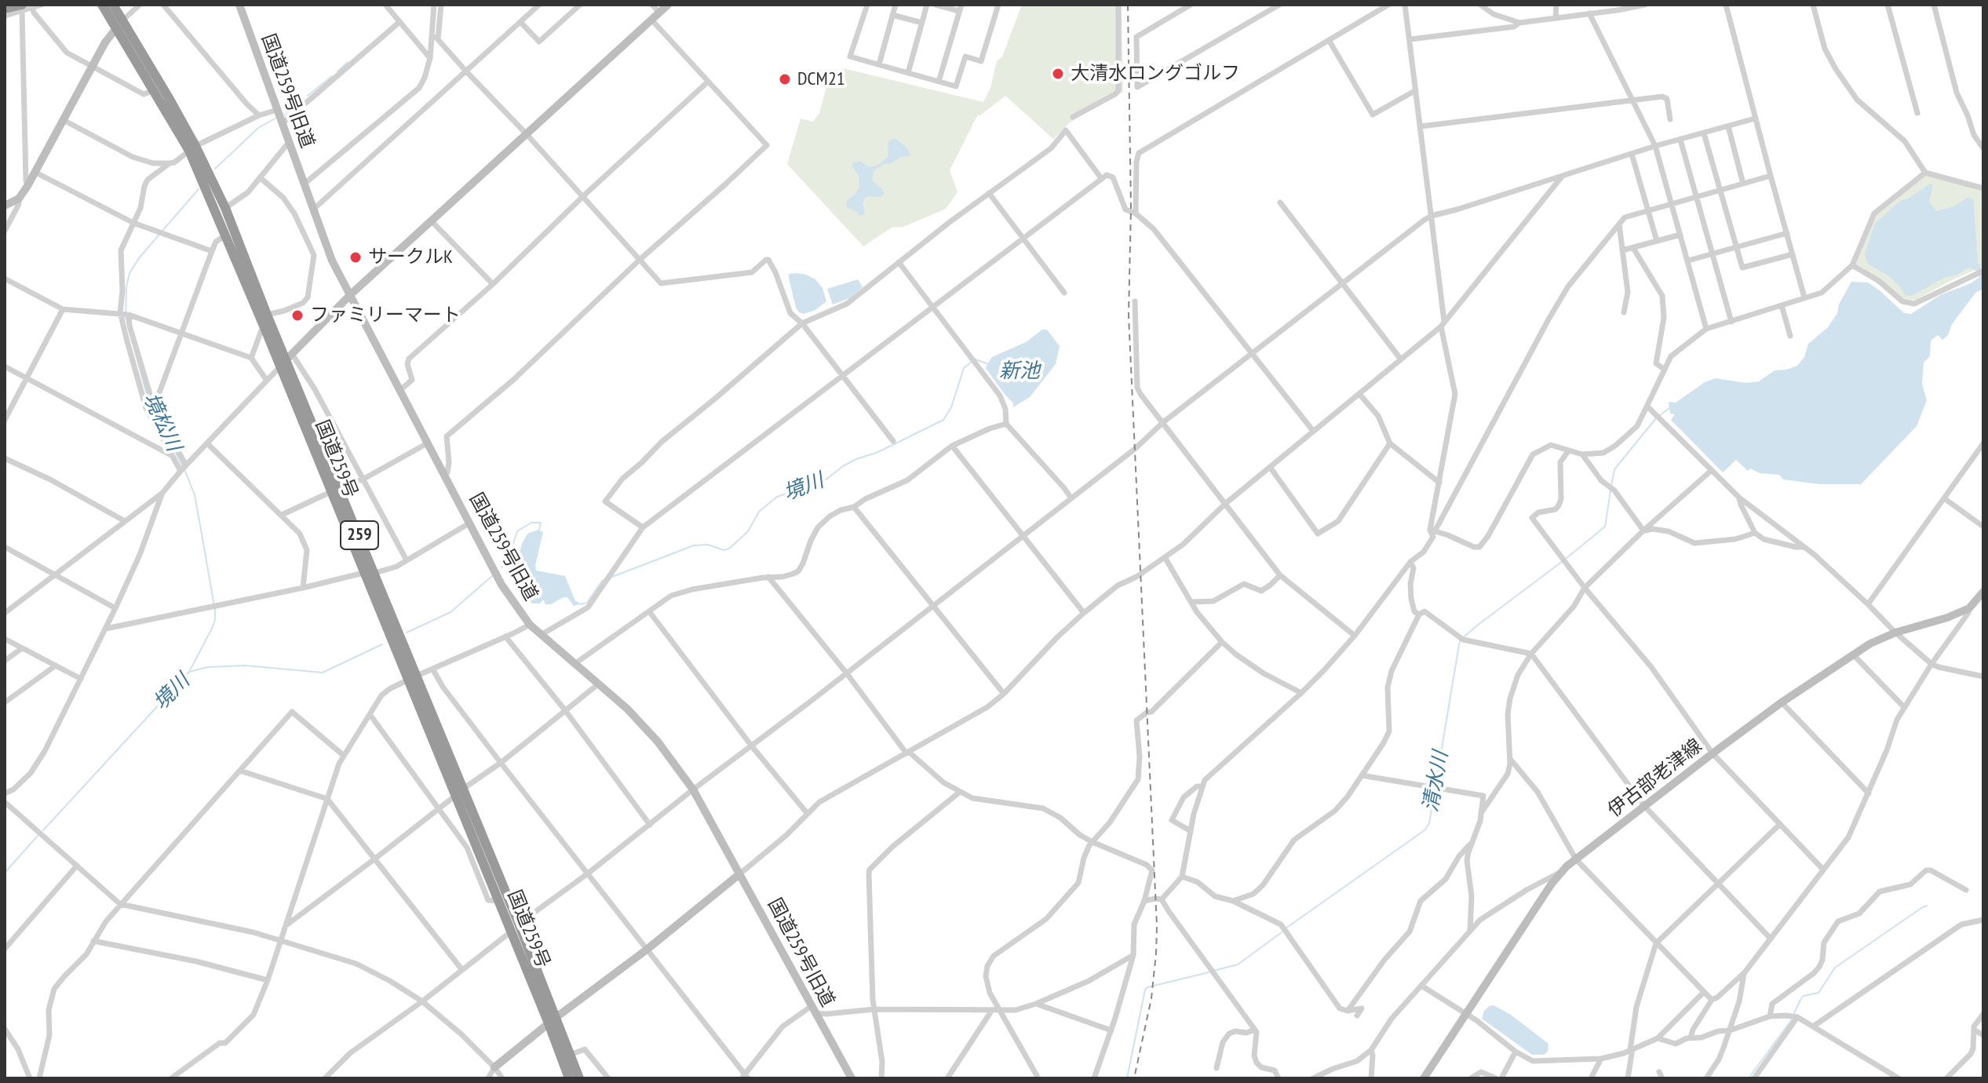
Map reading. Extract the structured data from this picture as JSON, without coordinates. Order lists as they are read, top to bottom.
{
  "streets": {
    "highway": ["国道259号", "259"],
    "street": ["国道259号旧道", "伊古部老津線"]
  },
  "water": [
    "新池",
    "境松川",
    "境川",
    "清水川"
  ],
  "places": [
    "大清水ロングゴルフ",
    "DCM21",
    "サークルK",
    "ファミリーマート"
  ]
}
